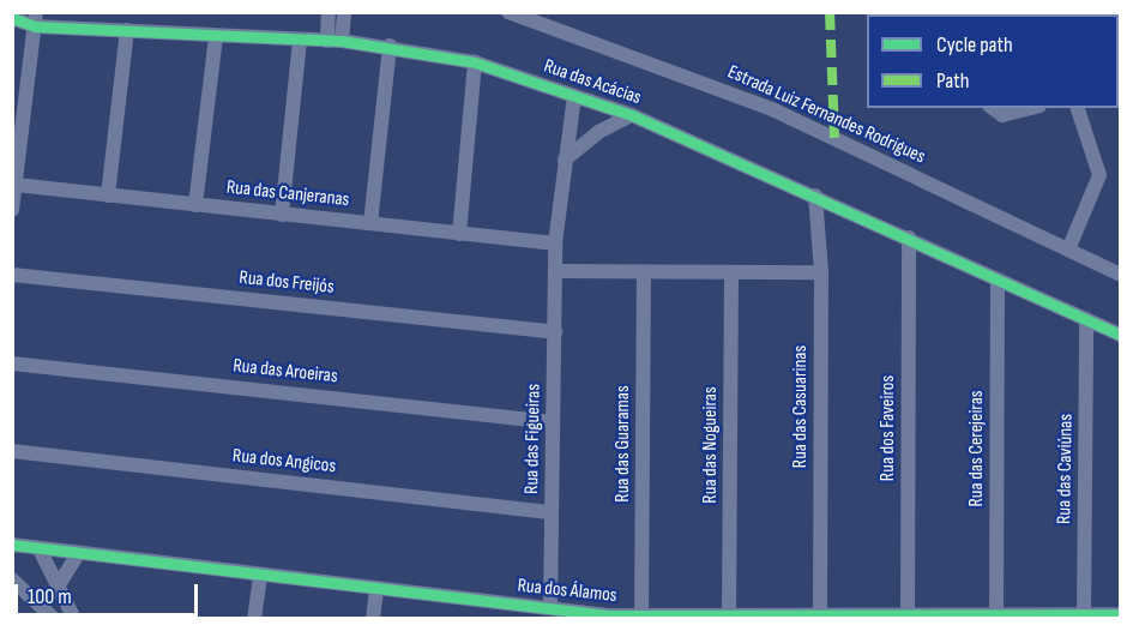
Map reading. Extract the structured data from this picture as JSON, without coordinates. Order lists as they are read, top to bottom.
{
  "streets": {
    "street": [
      "Rua das Acácias",
      "Estrada Luiz Fernandes Rodrigues",
      "Rua das Canjeranas",
      "Rua dos Freijós",
      "Rua das Aroeiras",
      "Rua das Casuarinas",
      "Rua dos Faveiros",
      "Rua das Figueiras",
      "Rua das Guaramas",
      "Rua das Nogueiras",
      "Rua das Cerejeiras",
      "Rua dos Angicos",
      "Rua das Caviúnas",
      "Rua dos Álamos"
    ]
  },
  "crossings": [
    ["Rua das Acácias", "Rua das Casuarinas"],
    ["Rua das Acácias", "Rua dos Faveiros"],
    ["Rua das Acácias", "Rua das Figueiras"],
    ["Rua das Acácias", "Rua das Cerejeiras"],
    ["Rua das Acácias", "Rua das Caviúnas"],
    ["Rua das Canjeranas", "Rua das Figueiras"],
    ["Rua dos Freijós", "Rua das Figueiras"],
    ["Rua das Aroeiras", "Rua das Figueiras"],
    ["Rua das Casuarinas", "Rua dos Álamos"],
    ["Rua dos Faveiros", "Rua dos Álamos"],
    ["Rua das Figueiras", "Rua dos Angicos"],
    ["Rua das Figueiras", "Rua dos Álamos"],
    ["Rua das Guaramas", "Rua dos Álamos"],
    ["Rua das Nogueiras", "Rua dos Álamos"],
    ["Rua das Cerejeiras", "Rua dos Álamos"],
    ["Rua das Caviúnas", "Rua dos Álamos"]
  ],
  "legend": ["Cycle path", "Path"],
  "scale_bar": "100 m"
}
